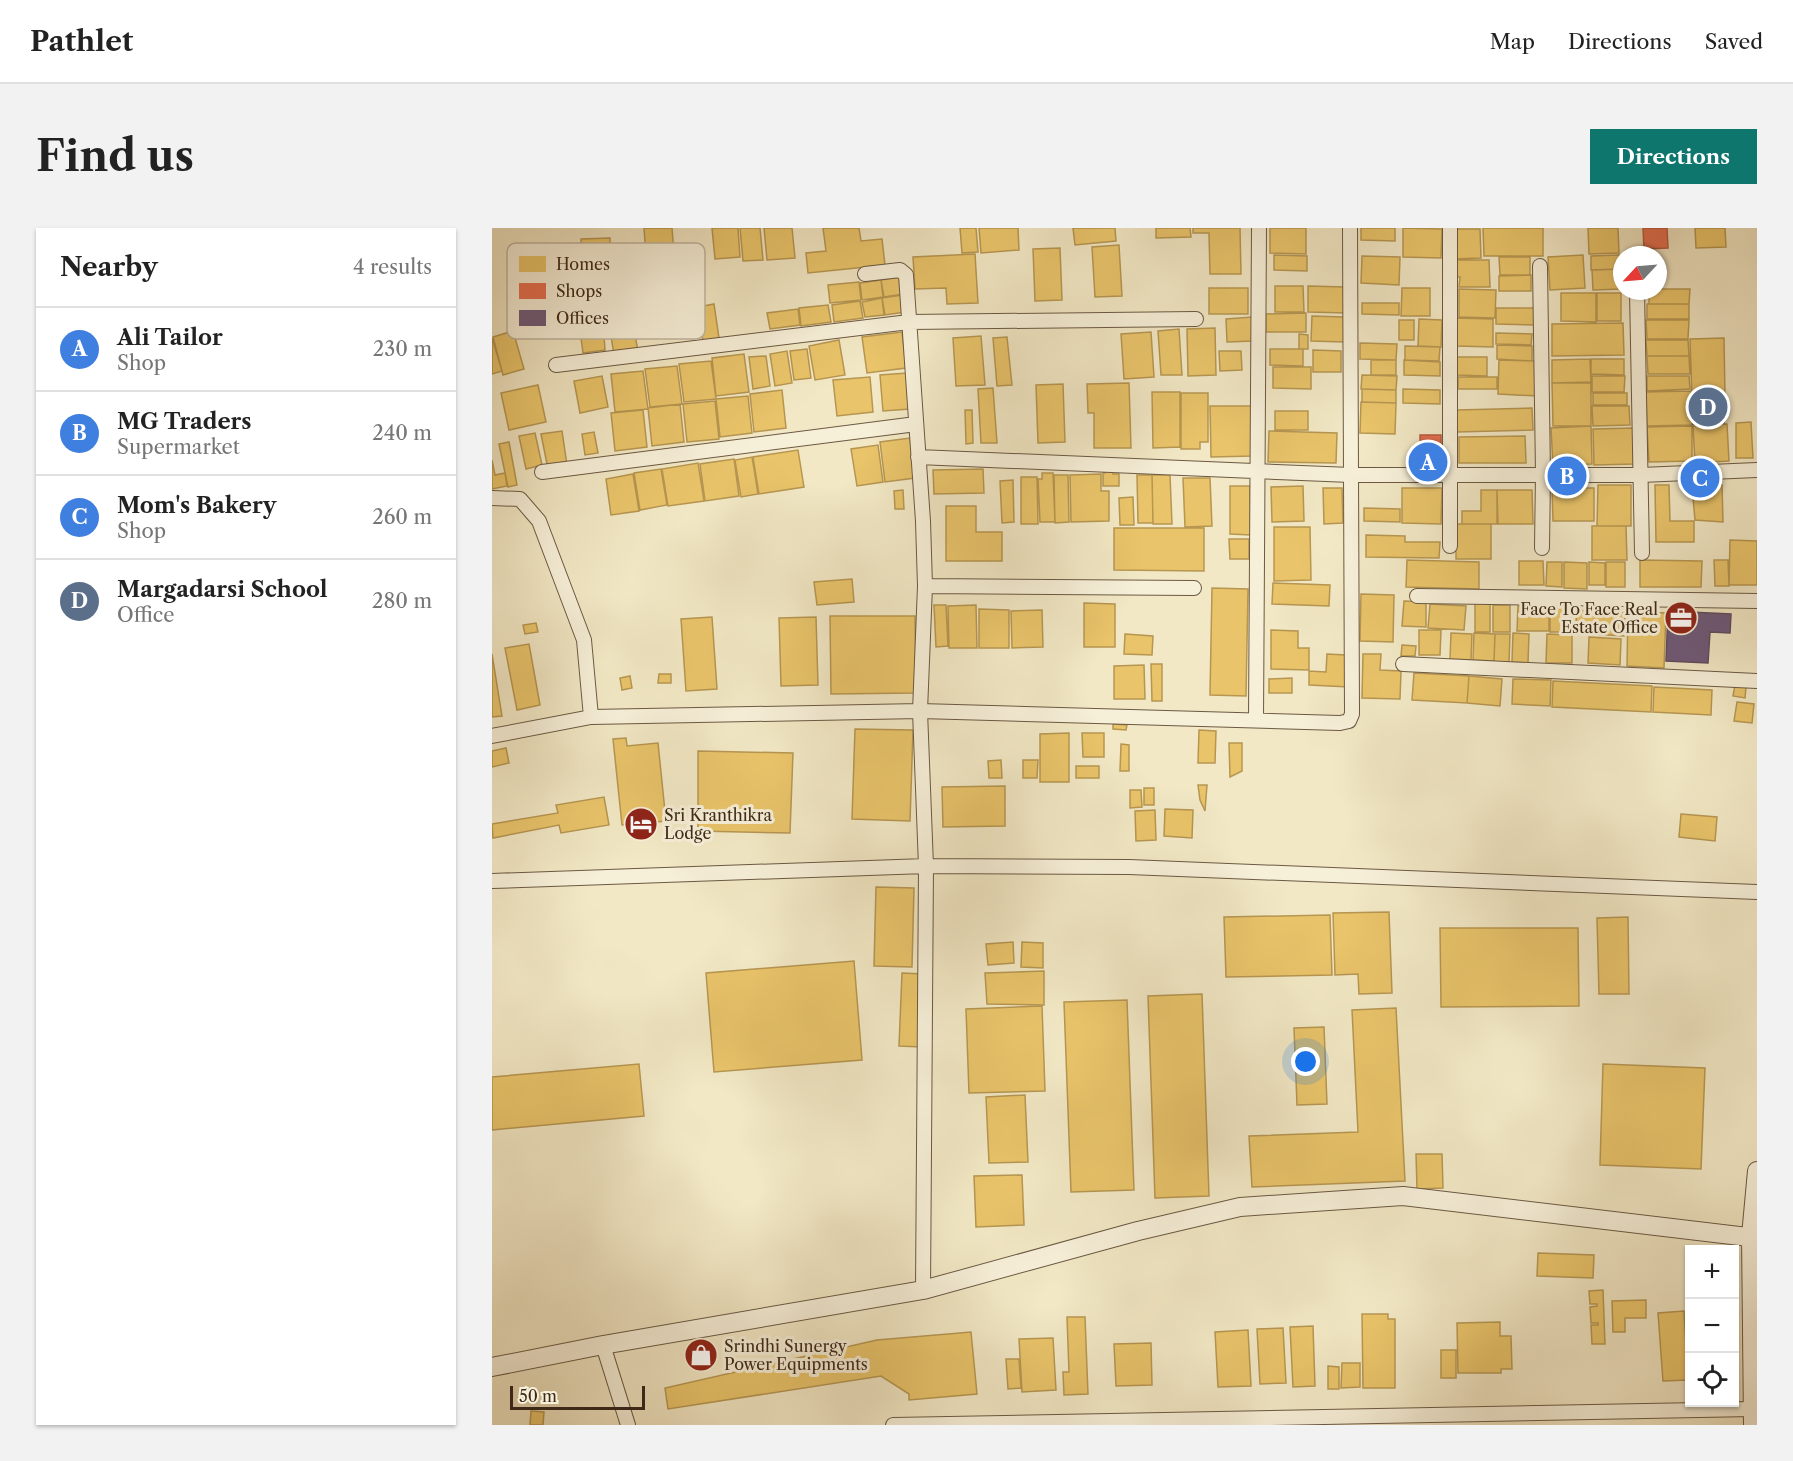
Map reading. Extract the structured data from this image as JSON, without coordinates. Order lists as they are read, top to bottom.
{
  "places": {
    "office": ["Face To Face Real Estate Office"],
    "hotel": ["Sri Kranthikra Lodge"],
    "shop": ["Srindhi Sunergy Power Equipments"]
  },
  "legend": ["Homes", "Shops", "Offices"],
  "scale_bar": "50 m",
  "north": "bottom left",
  "page": {
    "header": "Pathlet",
    "nav": ["Map", "Directions", "Saved"],
    "buttons": "Directions",
    "title": "Find us",
    "heading": ["Nearby", "4 results"],
    "list": [
      {
        "mark": "A",
        "name": "Ali Tailor",
        "note": "Shop",
        "value": "230 m"
      },
      {
        "mark": "B",
        "name": "MG Traders",
        "note": "Supermarket",
        "value": "240 m"
      },
      {
        "mark": "C",
        "name": "Mom's Bakery",
        "note": "Shop",
        "value": "260 m"
      },
      {
        "mark": "D",
        "name": "Margadarsi School",
        "note": "Office",
        "value": "280 m"
      }
    ],
    "pins": [
      "D",
      "A",
      "B",
      "C"
    ],
    "map_buttons": ["+", "−"],
    "scale": "50 m"
  }
}
